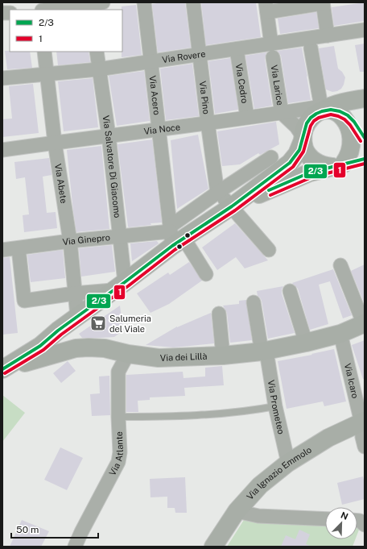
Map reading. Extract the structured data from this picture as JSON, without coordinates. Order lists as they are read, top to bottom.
{
  "streets": {
    "main road": ["Via dei Lillà", "Via Ignazio Emmolo"],
    "street": [
      "Via Rovere",
      "Via Cedro",
      "Via Larice",
      "Via Acero",
      "Via Pino",
      "Via Noce",
      "Via Salvatore Di Giacomo",
      "Via Abete",
      "Via Ginepro",
      "Via Icaro",
      "Via Prometeo",
      "Via Atlante"
    ]
  },
  "crossings": [
    ["Via Rovere", "Via Cedro"],
    ["Via Rovere", "Via Larice"],
    ["Via Rovere", "Via Acero"],
    ["Via Rovere", "Via Pino"],
    ["Via Rovere", "Via Salvatore Di Giacomo"],
    ["Via Rovere", "Via Abete"],
    ["Via Cedro", "Via Noce"],
    ["Via Larice", "Via Noce"],
    ["Via Acero", "Via Noce"],
    ["Via Acero", "Via Ginepro"],
    ["Via Pino", "Via Noce"],
    ["Via Noce", "Via Salvatore Di Giacomo"],
    ["Via Noce", "Via Abete"],
    ["Via Salvatore Di Giacomo", "Via Ginepro"],
    ["Via Abete", "Via Ginepro"],
    ["Via dei Lillà", "Via Icaro"],
    ["Via dei Lillà", "Via Prometeo"],
    ["Via dei Lillà", "Via Atlante"],
    ["Via Icaro", "Via Ignazio Emmolo"],
    ["Via Prometeo", "Via Ignazio Emmolo"]
  ],
  "places": {
    "supermarket": ["Salumeria del Viale"]
  },
  "lines": ["transit line 2/3", "transit line 1"],
  "legend": ["2/3", "1"],
  "scale_bar": "50 m",
  "north": "top right"
}
